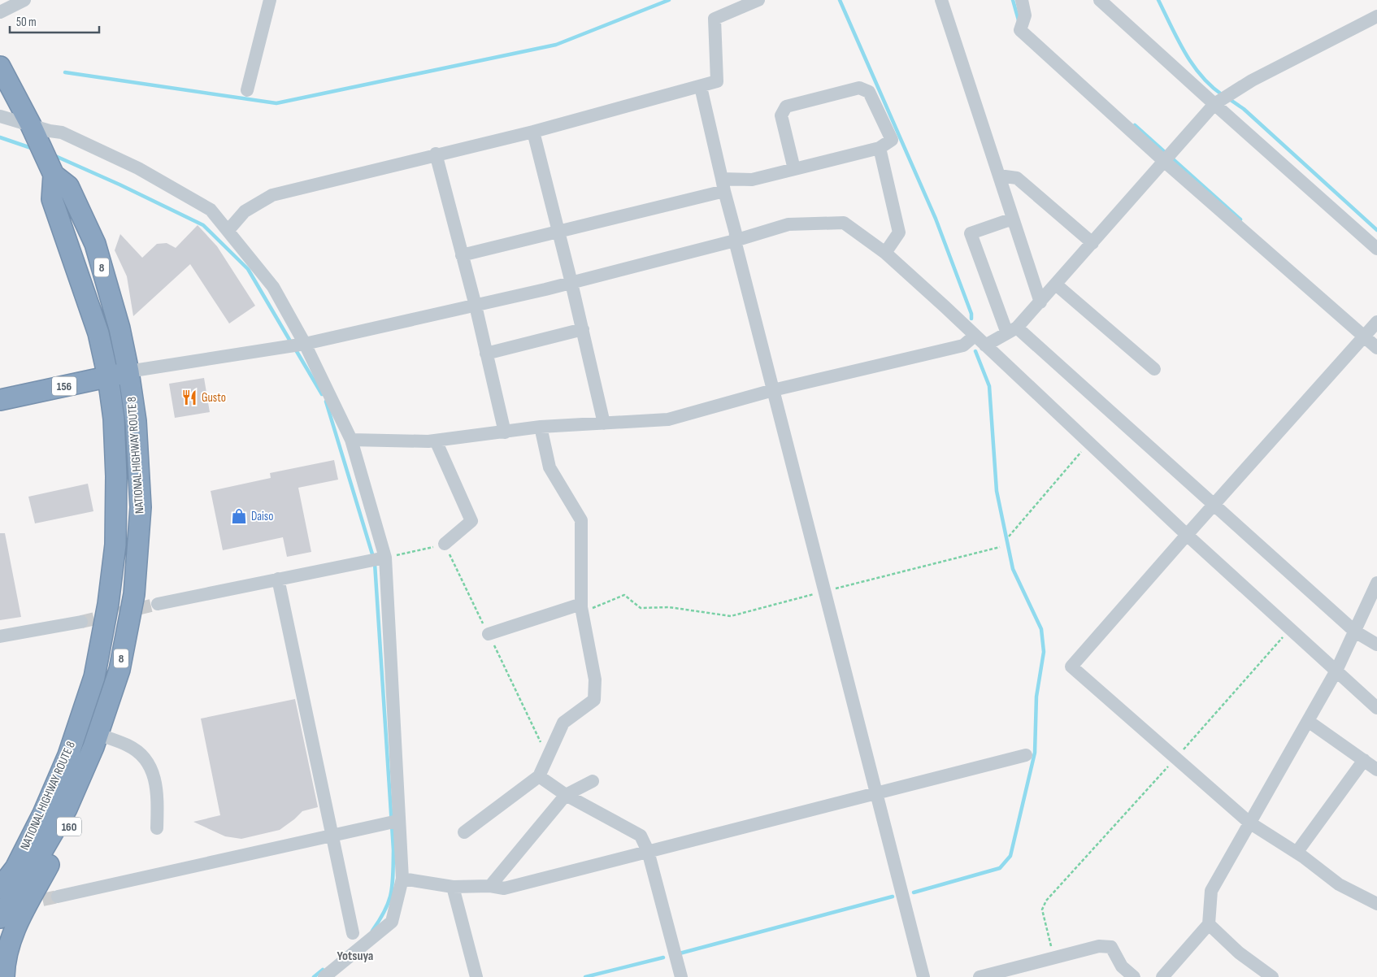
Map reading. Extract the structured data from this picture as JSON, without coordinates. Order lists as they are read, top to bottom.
{
  "streets": {
    "highway": [
      "8",
      "156",
      "NATIONAL HIGHWAY ROUTE 8",
      "160"
    ]
  },
  "crossings": [
    ["156", "NATIONAL HIGHWAY ROUTE 8"],
    ["NATIONAL HIGHWAY ROUTE 8", "160"]
  ],
  "districts": ["Yotsuya"],
  "places": {
    "restaurant": ["Gusto"],
    "shop": ["Daiso"]
  },
  "scale_bar": "50 m"
}
